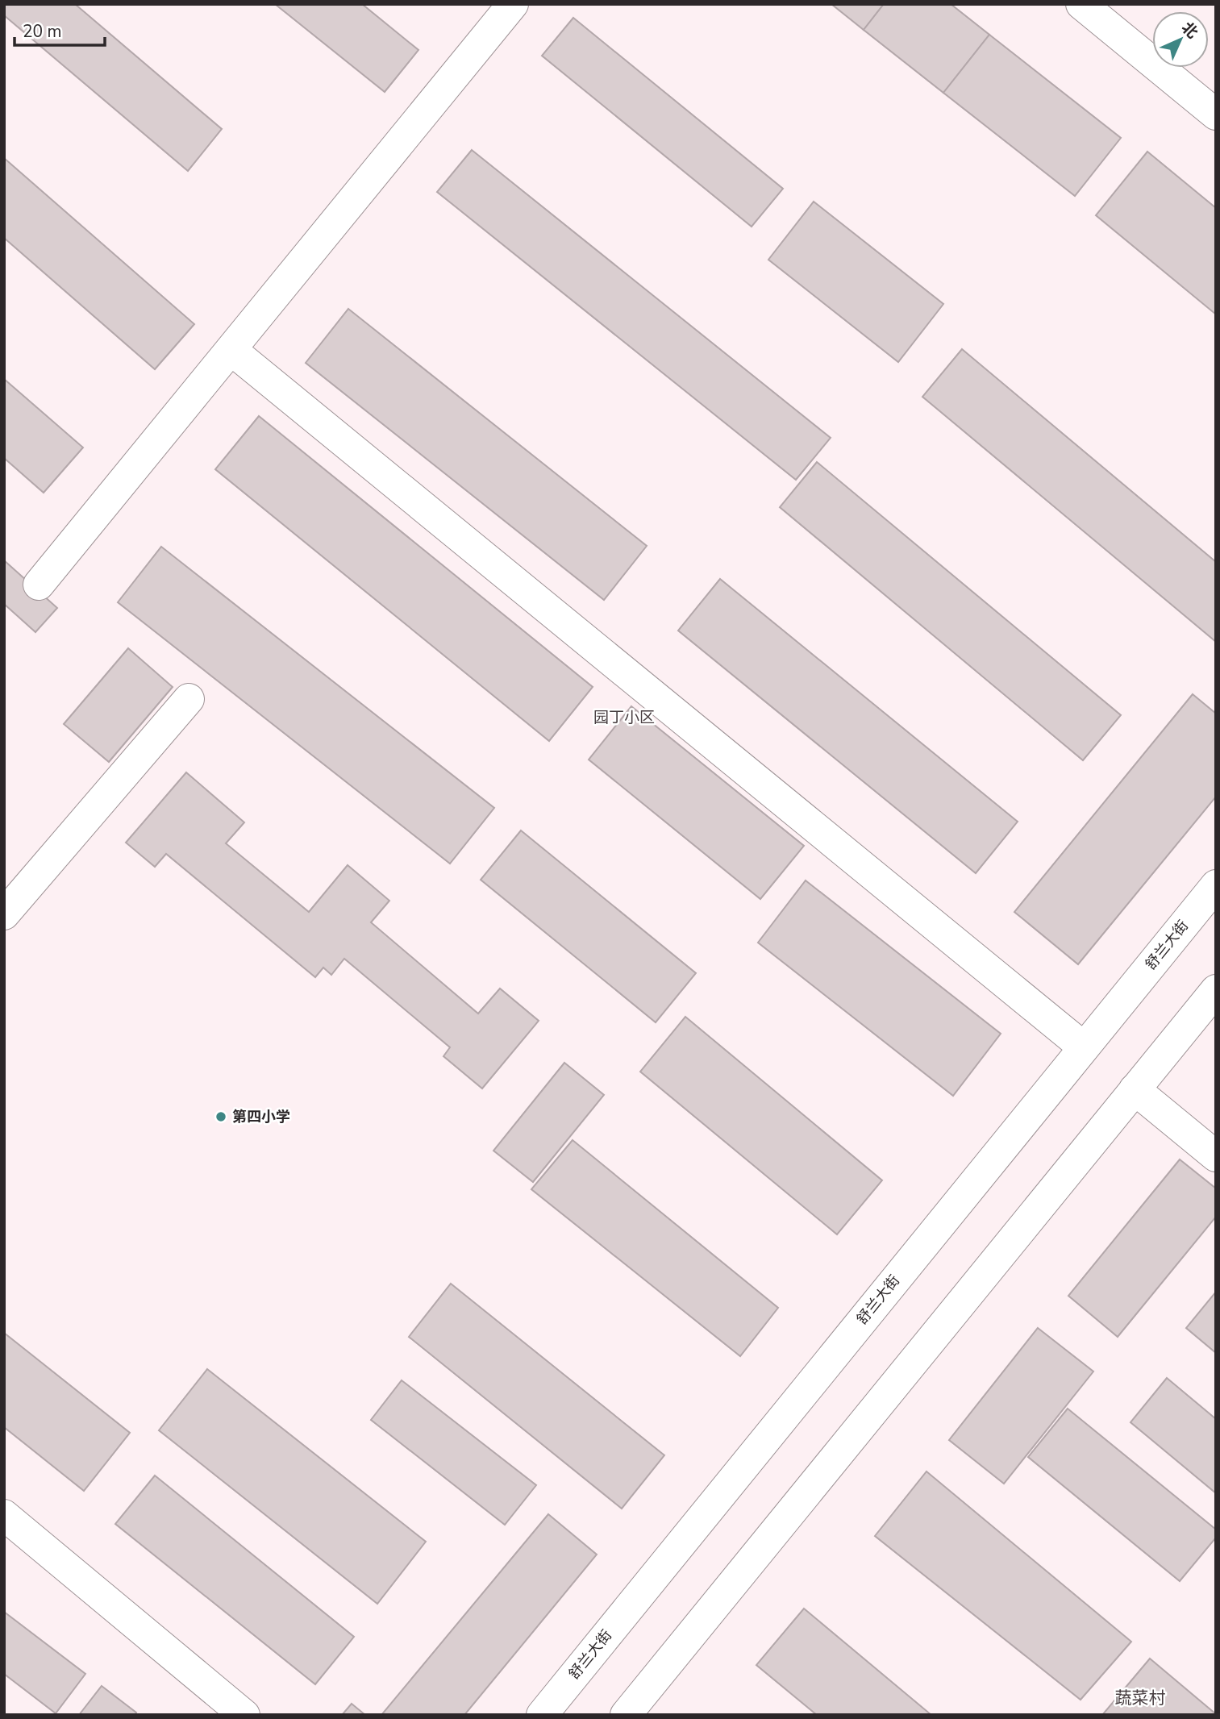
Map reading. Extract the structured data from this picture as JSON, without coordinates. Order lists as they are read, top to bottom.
{
  "streets": {
    "street": ["舒兰大街"]
  },
  "districts": ["园丁小区", "蔬菜村"],
  "places": ["第四小学"],
  "scale_bar": "20 m",
  "north": "top right"
}
